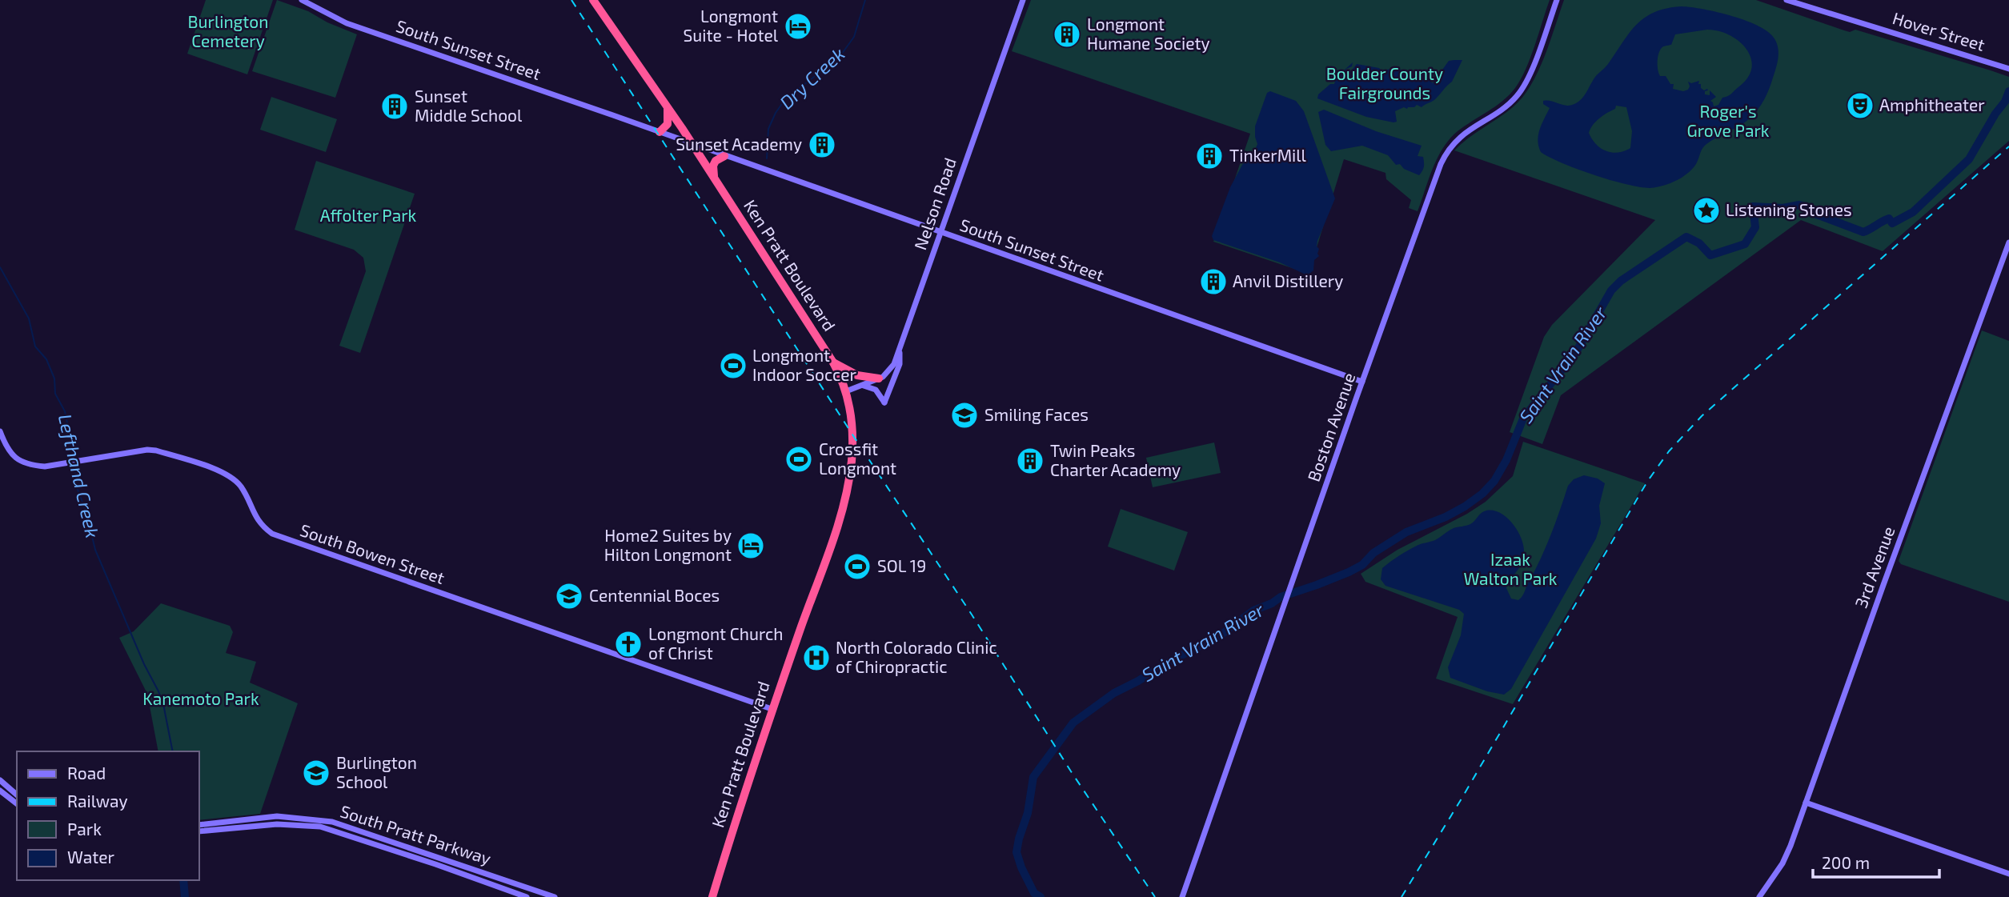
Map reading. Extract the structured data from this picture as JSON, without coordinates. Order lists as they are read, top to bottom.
{
  "streets": {
    "highway": ["Ken Pratt Boulevard"],
    "street": [
      "Hover Street",
      "South Sunset Street",
      "Nelson Road",
      "Boston Avenue",
      "South Bowen Street",
      "3rd Avenue",
      "South Pratt Parkway"
    ]
  },
  "crossings": [
    ["South Sunset Street", "Nelson Road"],
    ["South Sunset Street", "Ken Pratt Boulevard"],
    ["South Sunset Street", "Boston Avenue"],
    ["Nelson Road", "Ken Pratt Boulevard"],
    ["Ken Pratt Boulevard", "South Bowen Street"]
  ],
  "water": ["Dry Creek", "Saint Vrain River", "Lefthand Creek"],
  "parks": [
    "Burlington Cemetery",
    "Boulder County Fairgrounds",
    "Roger's Grove Park",
    "Affolter Park",
    "Izaak Walton Park",
    "Kanemoto Park"
  ],
  "places": {
    "hotel": ["Longmont Suite - Hotel", "Home2 Suites by Hilton Longmont"],
    "building": [
      "Longmont Humane Society",
      "Sunset Middle School",
      "Sunset Academy",
      "TinkerMill",
      "Anvil Distillery",
      "Twin Peaks Charter Academy"
    ],
    "theatre": ["Amphitheater"],
    "place": ["Listening Stones"],
    "sports": ["Longmont Indoor Soccer", "Crossfit Longmont", "SOL 19"],
    "school or university": ["Smiling Faces", "Centennial Boces", "Burlington School"],
    "church": ["Longmont Church of Christ"],
    "hospital": ["North Colorado Clinic of Chiropractic"]
  },
  "legend": [
    "Road",
    "Railway",
    "Park",
    "Water"
  ],
  "scale_bar": "200 m"
}
